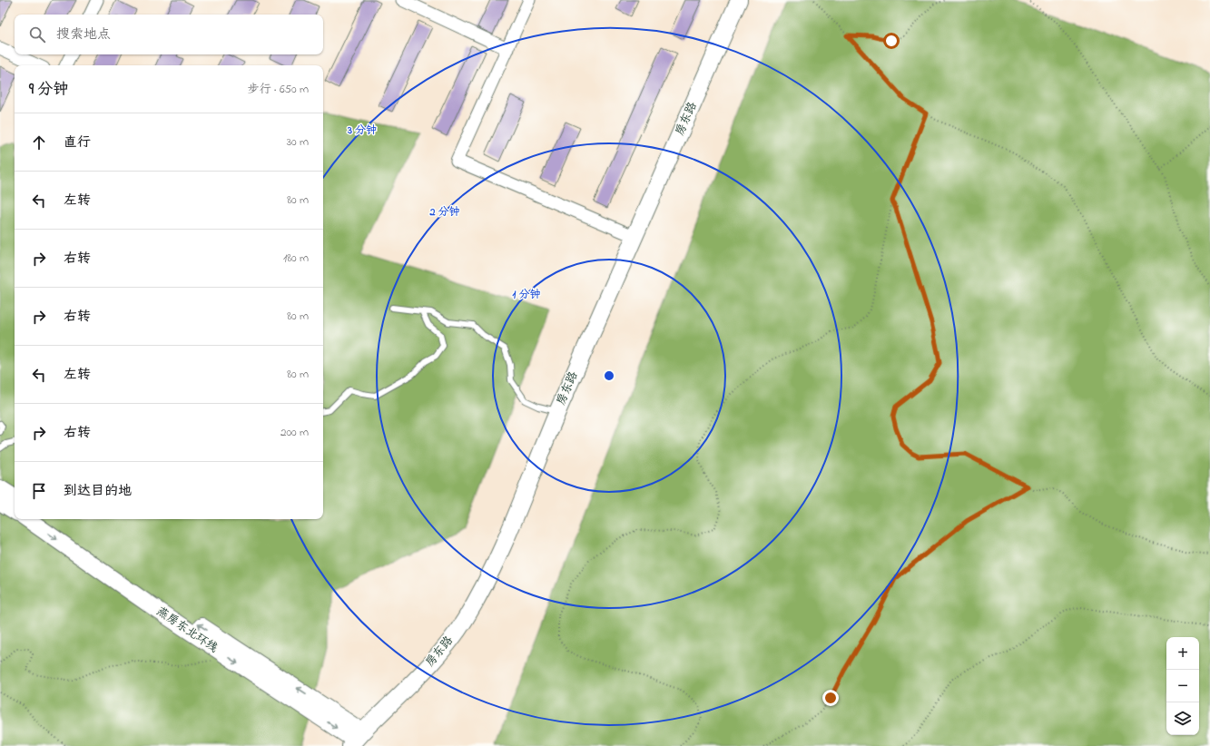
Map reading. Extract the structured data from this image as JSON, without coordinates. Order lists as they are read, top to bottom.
{
  "streets": {
    "main road": ["房东路", "燕房东北环线"]
  },
  "crossings": [
    ["房东路", "燕房东北环线"]
  ],
  "page": {
    "search": "搜索地点",
    "heading": ["9 分钟", "步行 · 650 m"],
    "list": [
      ["直行", "30 m"],
      ["左转", "80 m"],
      ["右转", "180 m"],
      ["右转", "80 m"],
      ["左转", "80 m"],
      ["右转", "200 m"],
      "到达目的地"
    ],
    "map_buttons": ["+", "−"]
  },
  "rings": ["3 分钟", "2 分钟", "1 分钟"]
}
